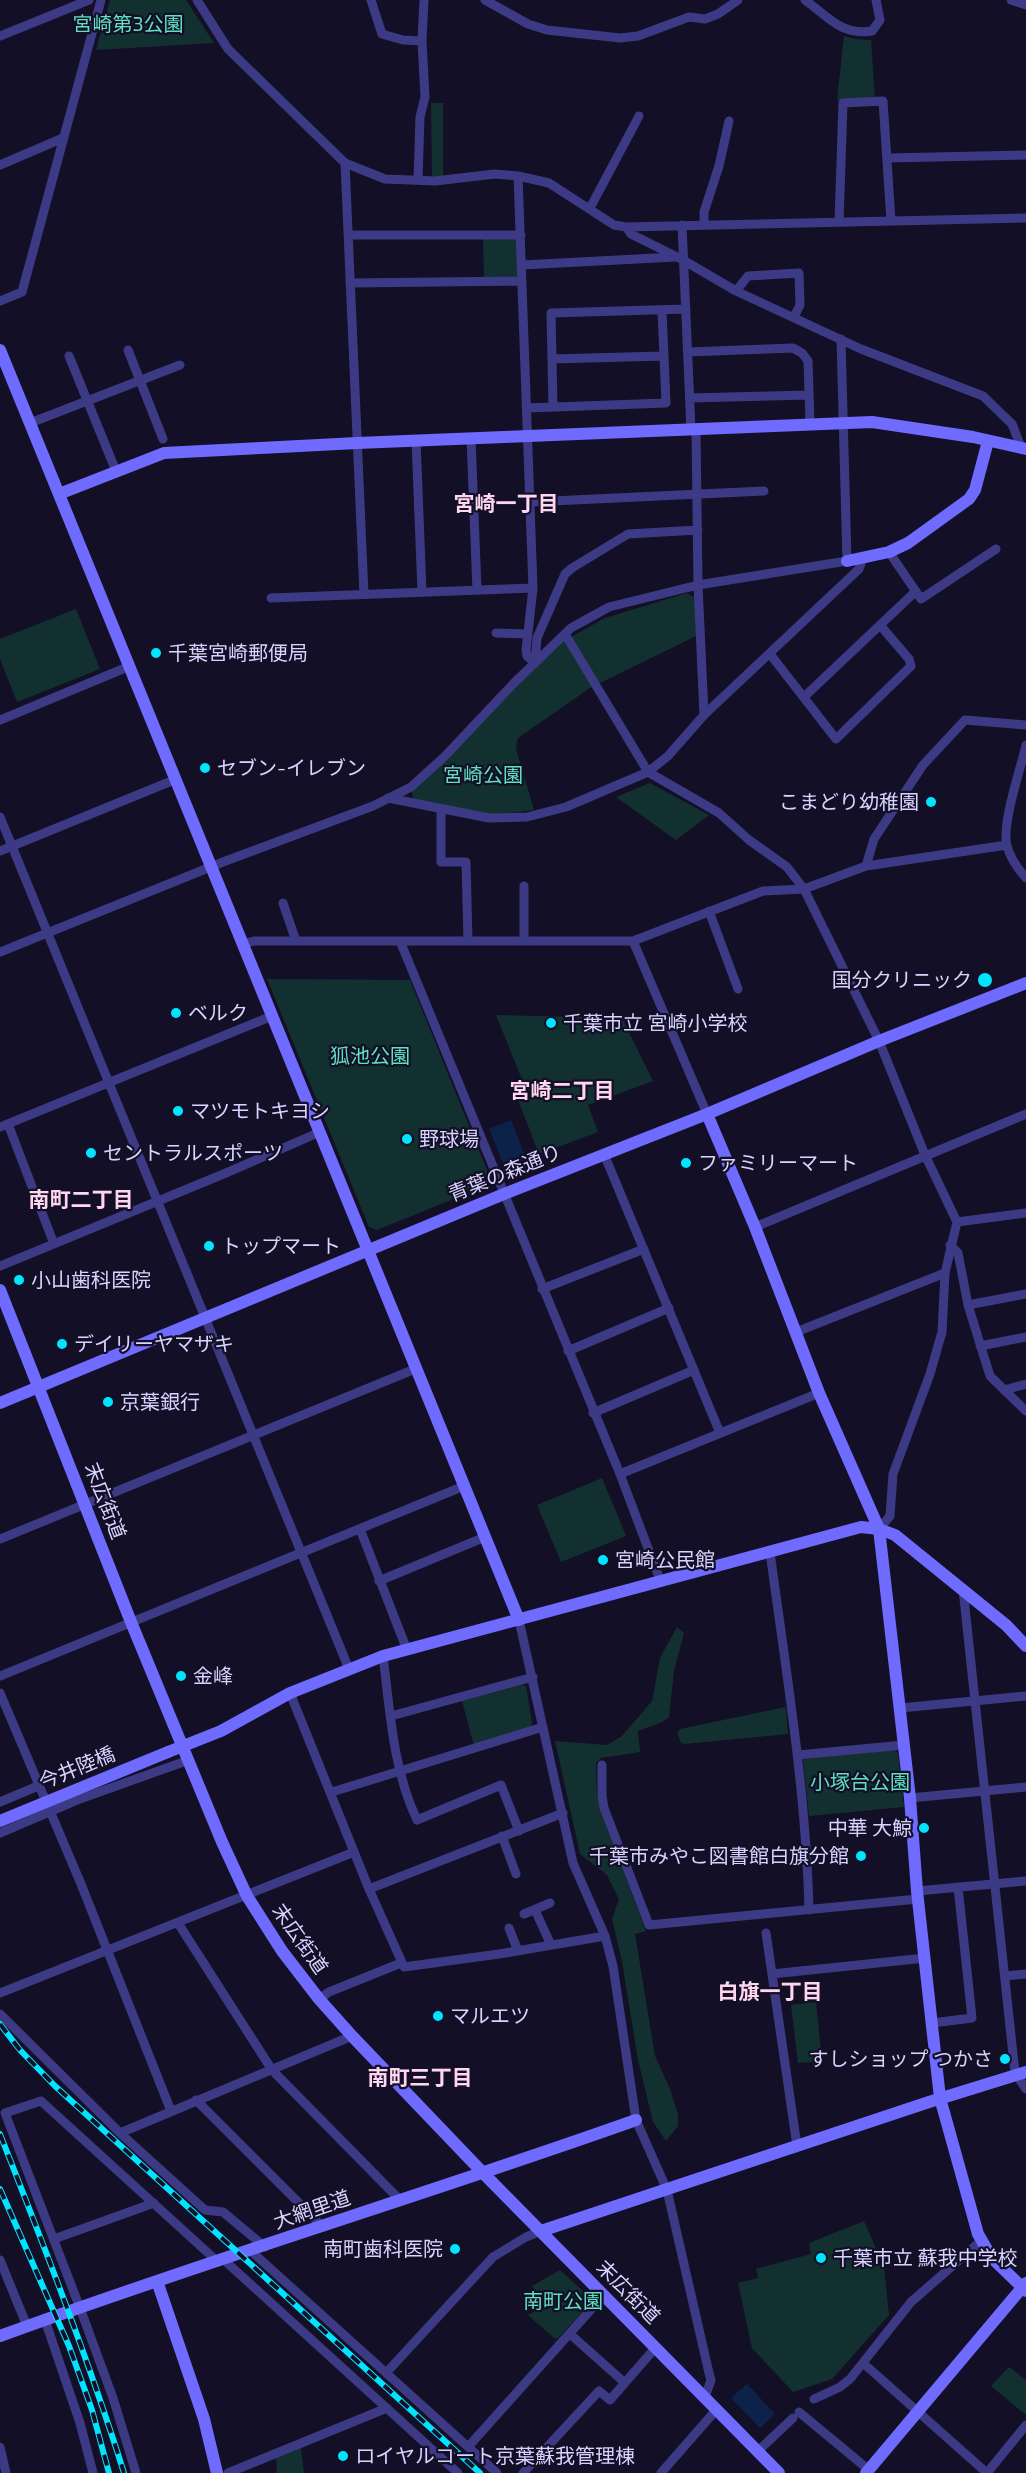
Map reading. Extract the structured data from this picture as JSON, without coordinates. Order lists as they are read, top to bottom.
{
  "streets": {
    "street": [
      "青葉の森通り",
      "末広街道",
      "今井陸橋",
      "大網里道"
    ]
  },
  "crossings": [
    ["青葉の森通り", "末広街道"],
    ["末広街道", "今井陸橋"],
    ["末広街道", "大網里道"]
  ],
  "districts": [
    "宮崎一丁目",
    "宮崎二丁目",
    "南町二丁目",
    "白旗一丁目",
    "南町三丁目"
  ],
  "parks": [
    "宮崎第3公園",
    "宮崎公園",
    "狐池公園",
    "小塚台公園",
    "南町公園"
  ],
  "places": [
    "千葉宮崎郵便局",
    "セブン-イレブン",
    "こまどり幼稚園",
    "国分クリニック",
    "ベルク",
    "千葉市立 宮崎小学校",
    "マツモトキヨシ",
    "野球場",
    "セントラルスポーツ",
    "ファミリーマート",
    "トップマート",
    "小山歯科医院",
    "デイリーヤマザキ",
    "京葉銀行",
    "宮崎公民館",
    "金峰",
    "中華 大鯨",
    "千葉市みやこ図書館白旗分館",
    "マルエツ",
    "すしショップ つかさ",
    "南町歯科医院",
    "千葉市立 蘇我中学校",
    "ロイヤルコート京葉蘇我管理棟"
  ]
}
